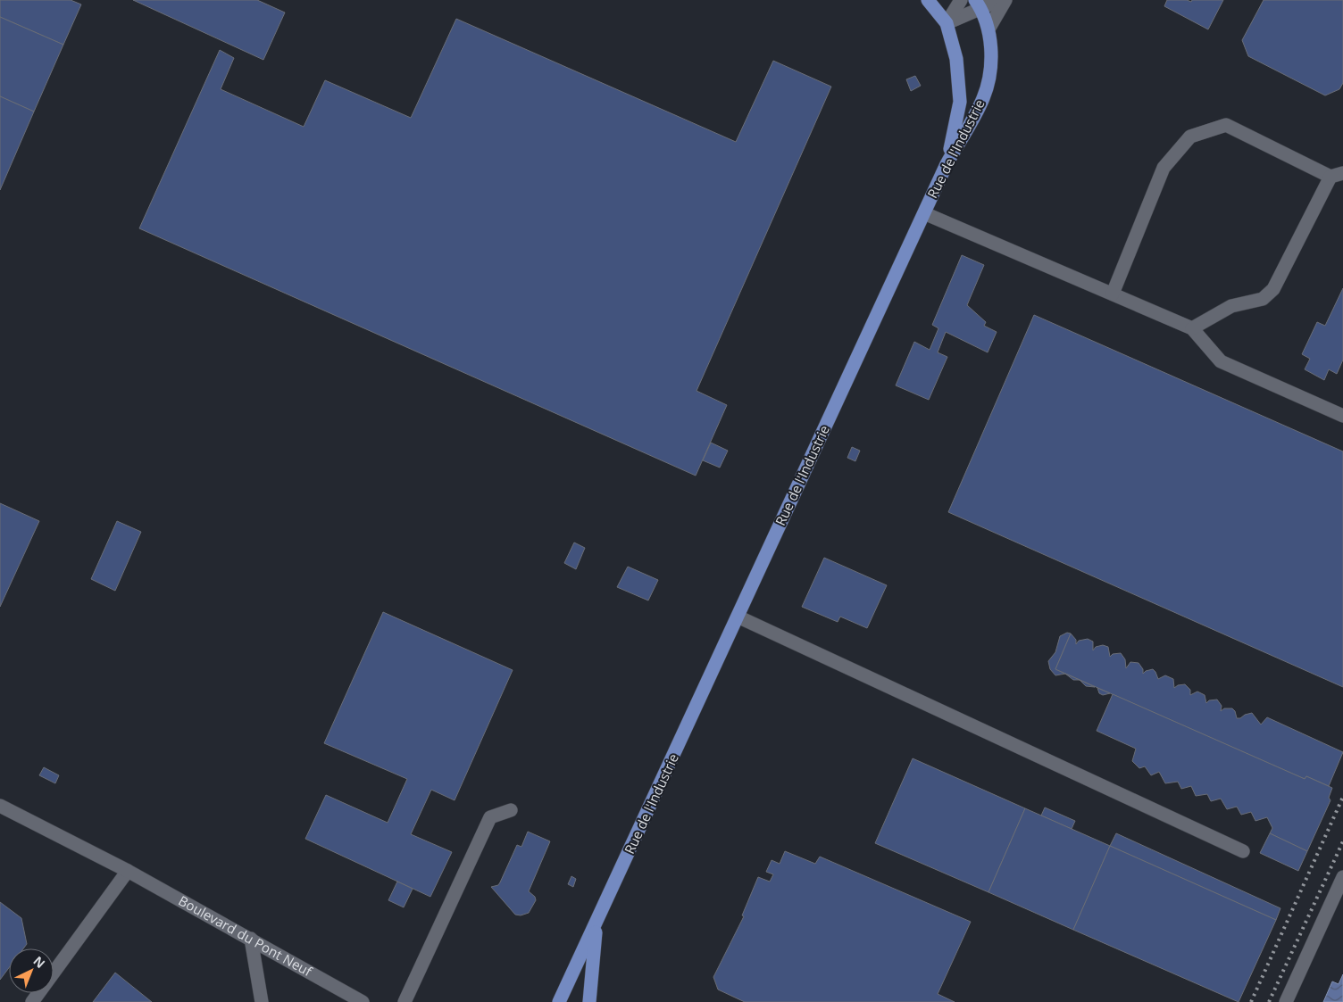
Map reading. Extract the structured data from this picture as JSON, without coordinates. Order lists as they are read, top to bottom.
{
  "streets": {
    "main road": ["Rue de l'Industrie"],
    "street": ["Boulevard du Pont Neuf"]
  },
  "north": "top right"
}
